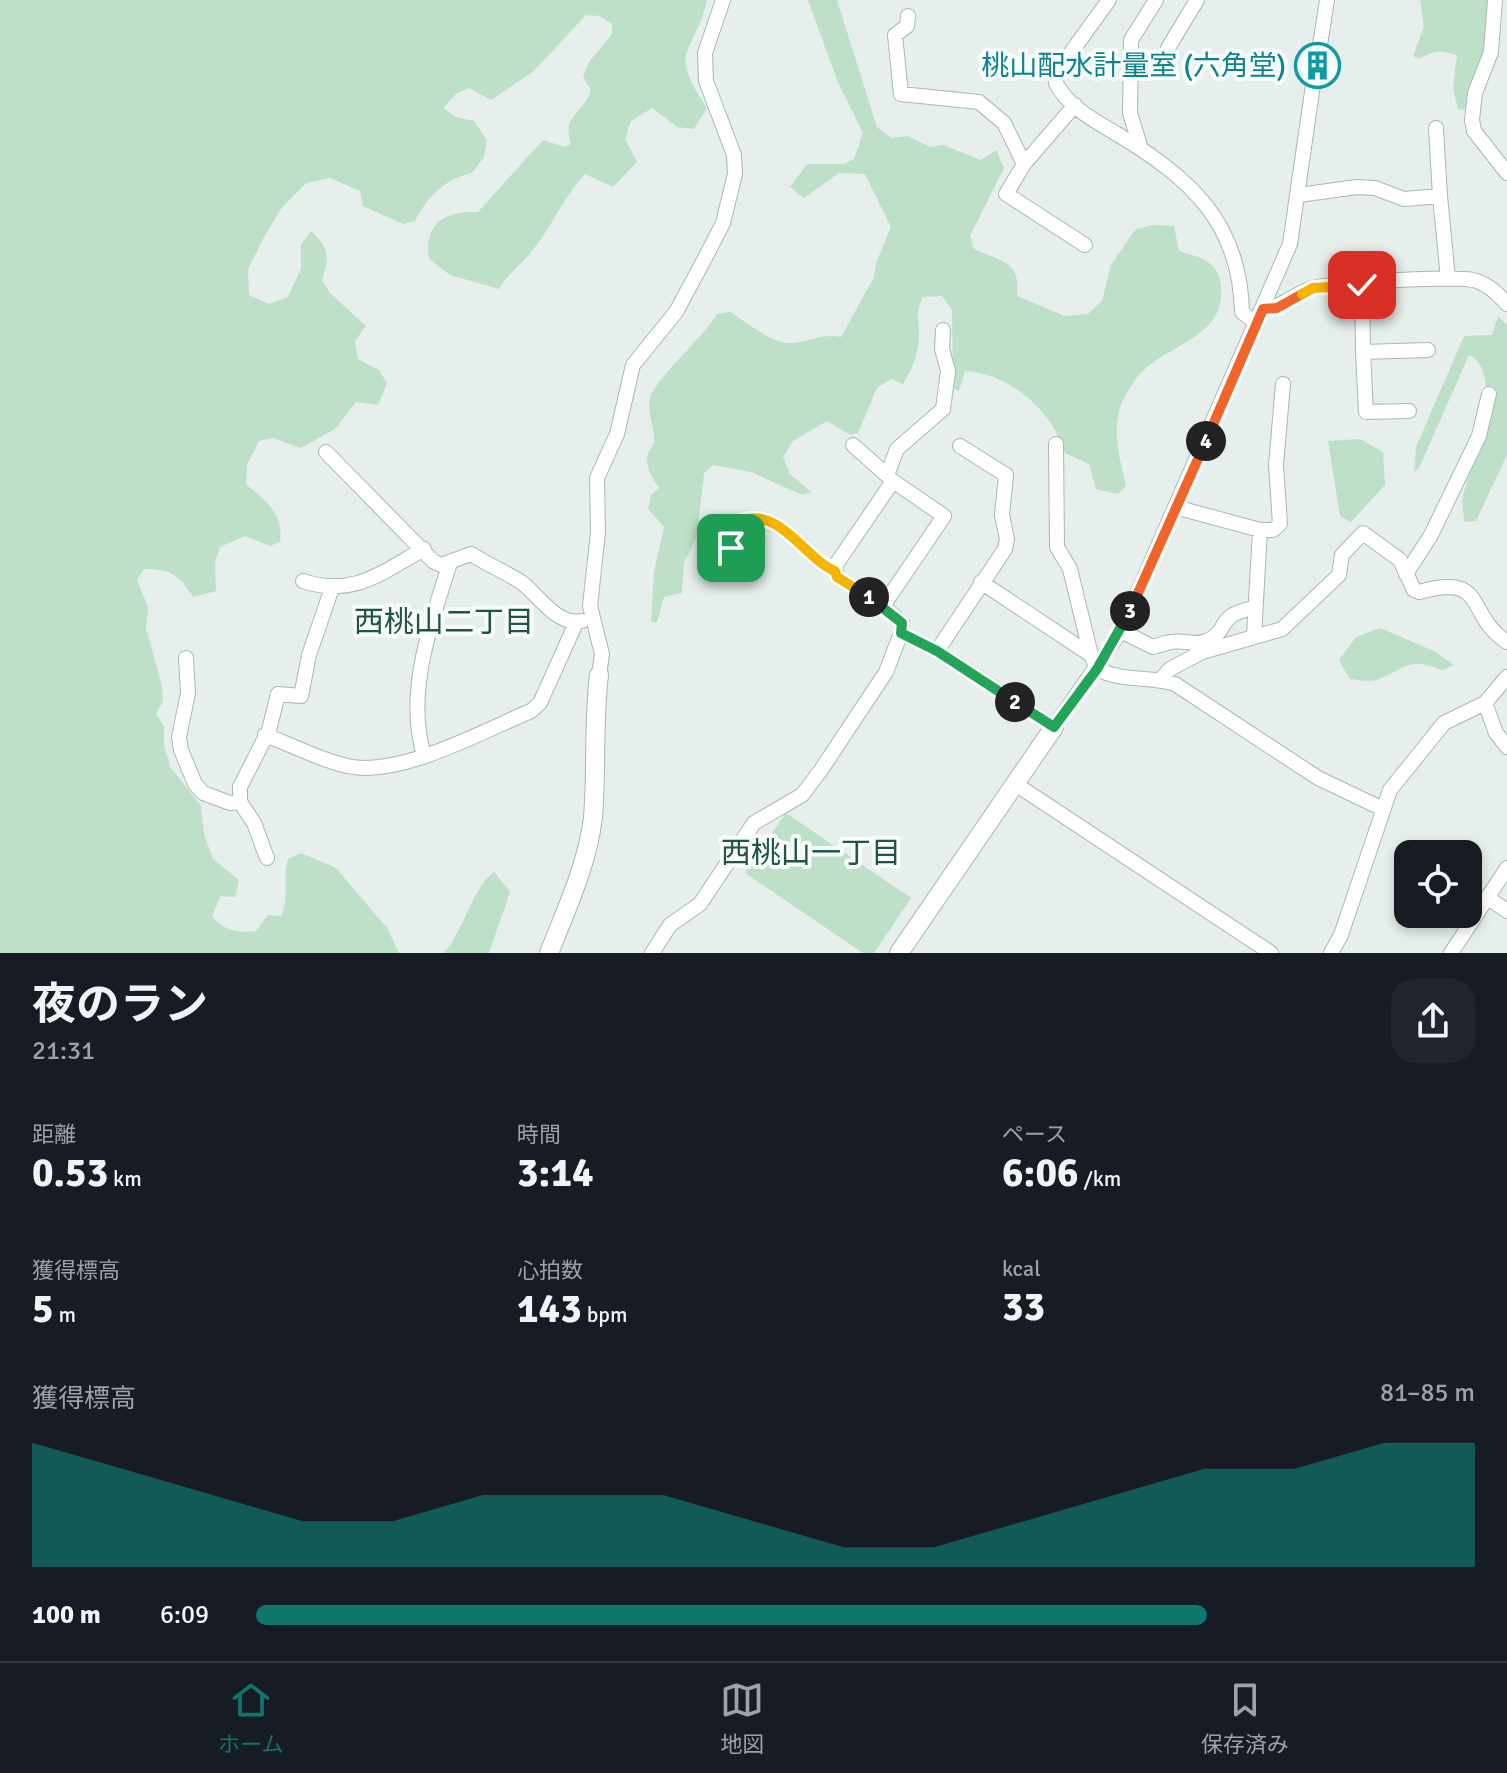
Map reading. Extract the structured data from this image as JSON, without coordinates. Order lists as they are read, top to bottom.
{
  "districts": ["西桃山二丁目", "西桃山一丁目"],
  "places": {
    "building": ["桃山配水計量室 (六角堂)"]
  },
  "page": {
    "pins": [
      "4",
      "1",
      "3",
      "2"
    ],
    "heading": ["夜のラン", "21:31"],
    "stats": [
      ["距離", "0.53 km"],
      ["時間", "3:14"],
      ["ペース", "6:06 /km"],
      ["獲得標高", "5 m"],
      ["心拍数", "143 bpm"],
      ["kcal", "33"]
    ],
    "chart": ["獲得標高", "81–85 m"],
    "list": [
      {
        "name": "100 m",
        "note": "6:09"
      }
    ],
    "tabs": ["ホーム", "地図", "保存済み"]
  }
}
